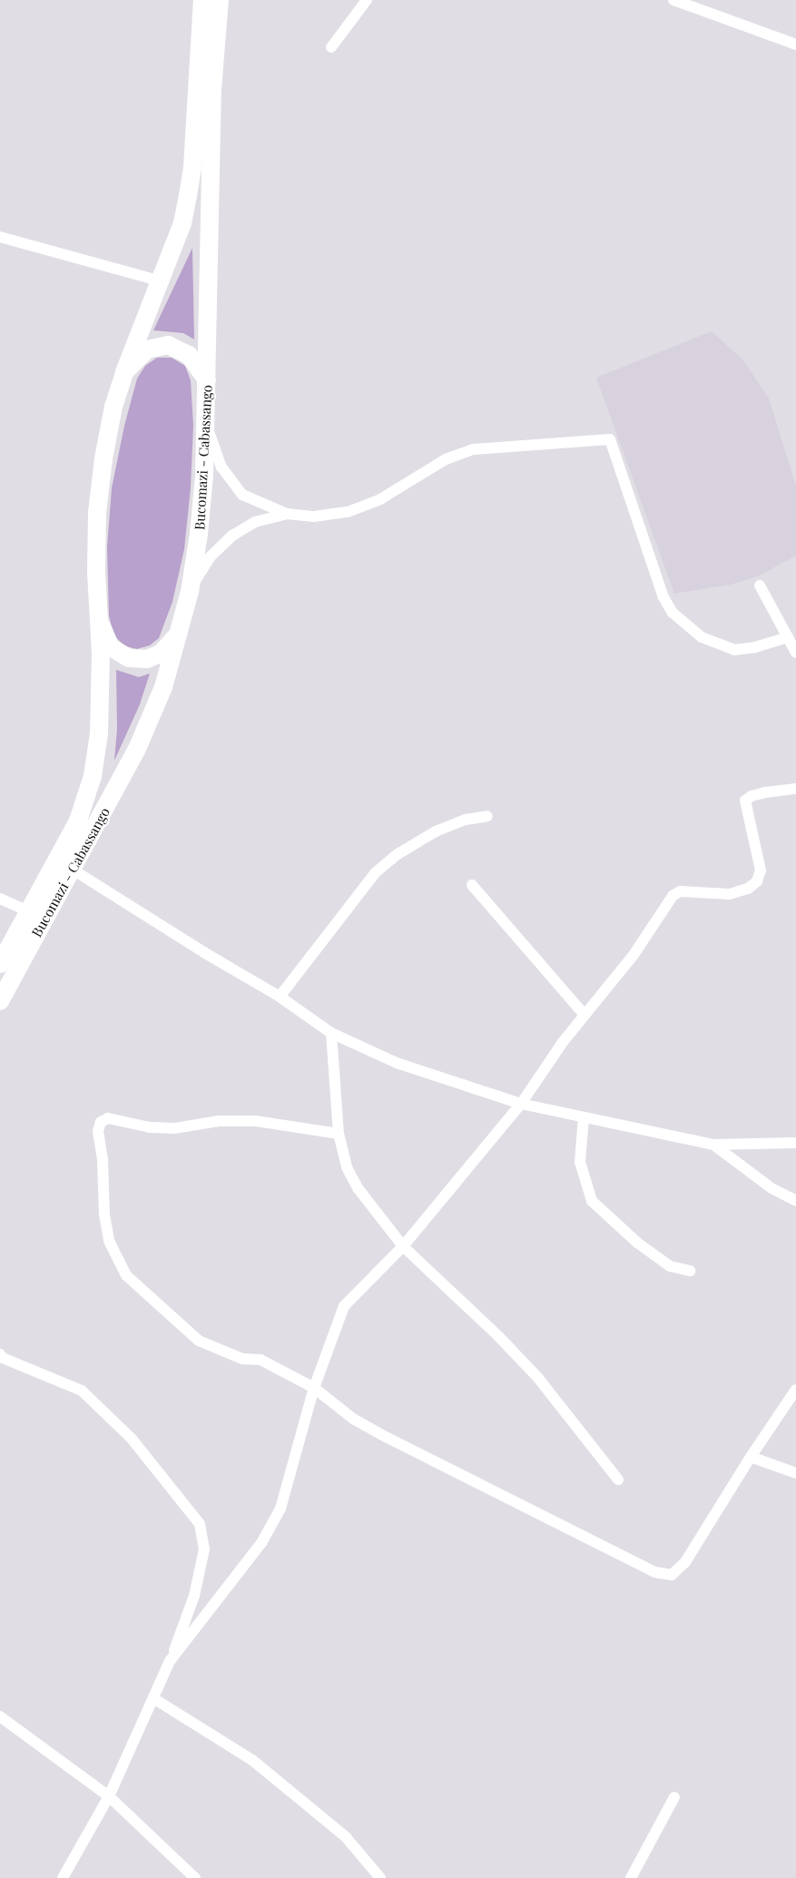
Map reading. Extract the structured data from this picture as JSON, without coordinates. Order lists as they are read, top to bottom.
{
  "streets": {
    "main road": ["Bucomazi - Cabassango"]
  }
}
